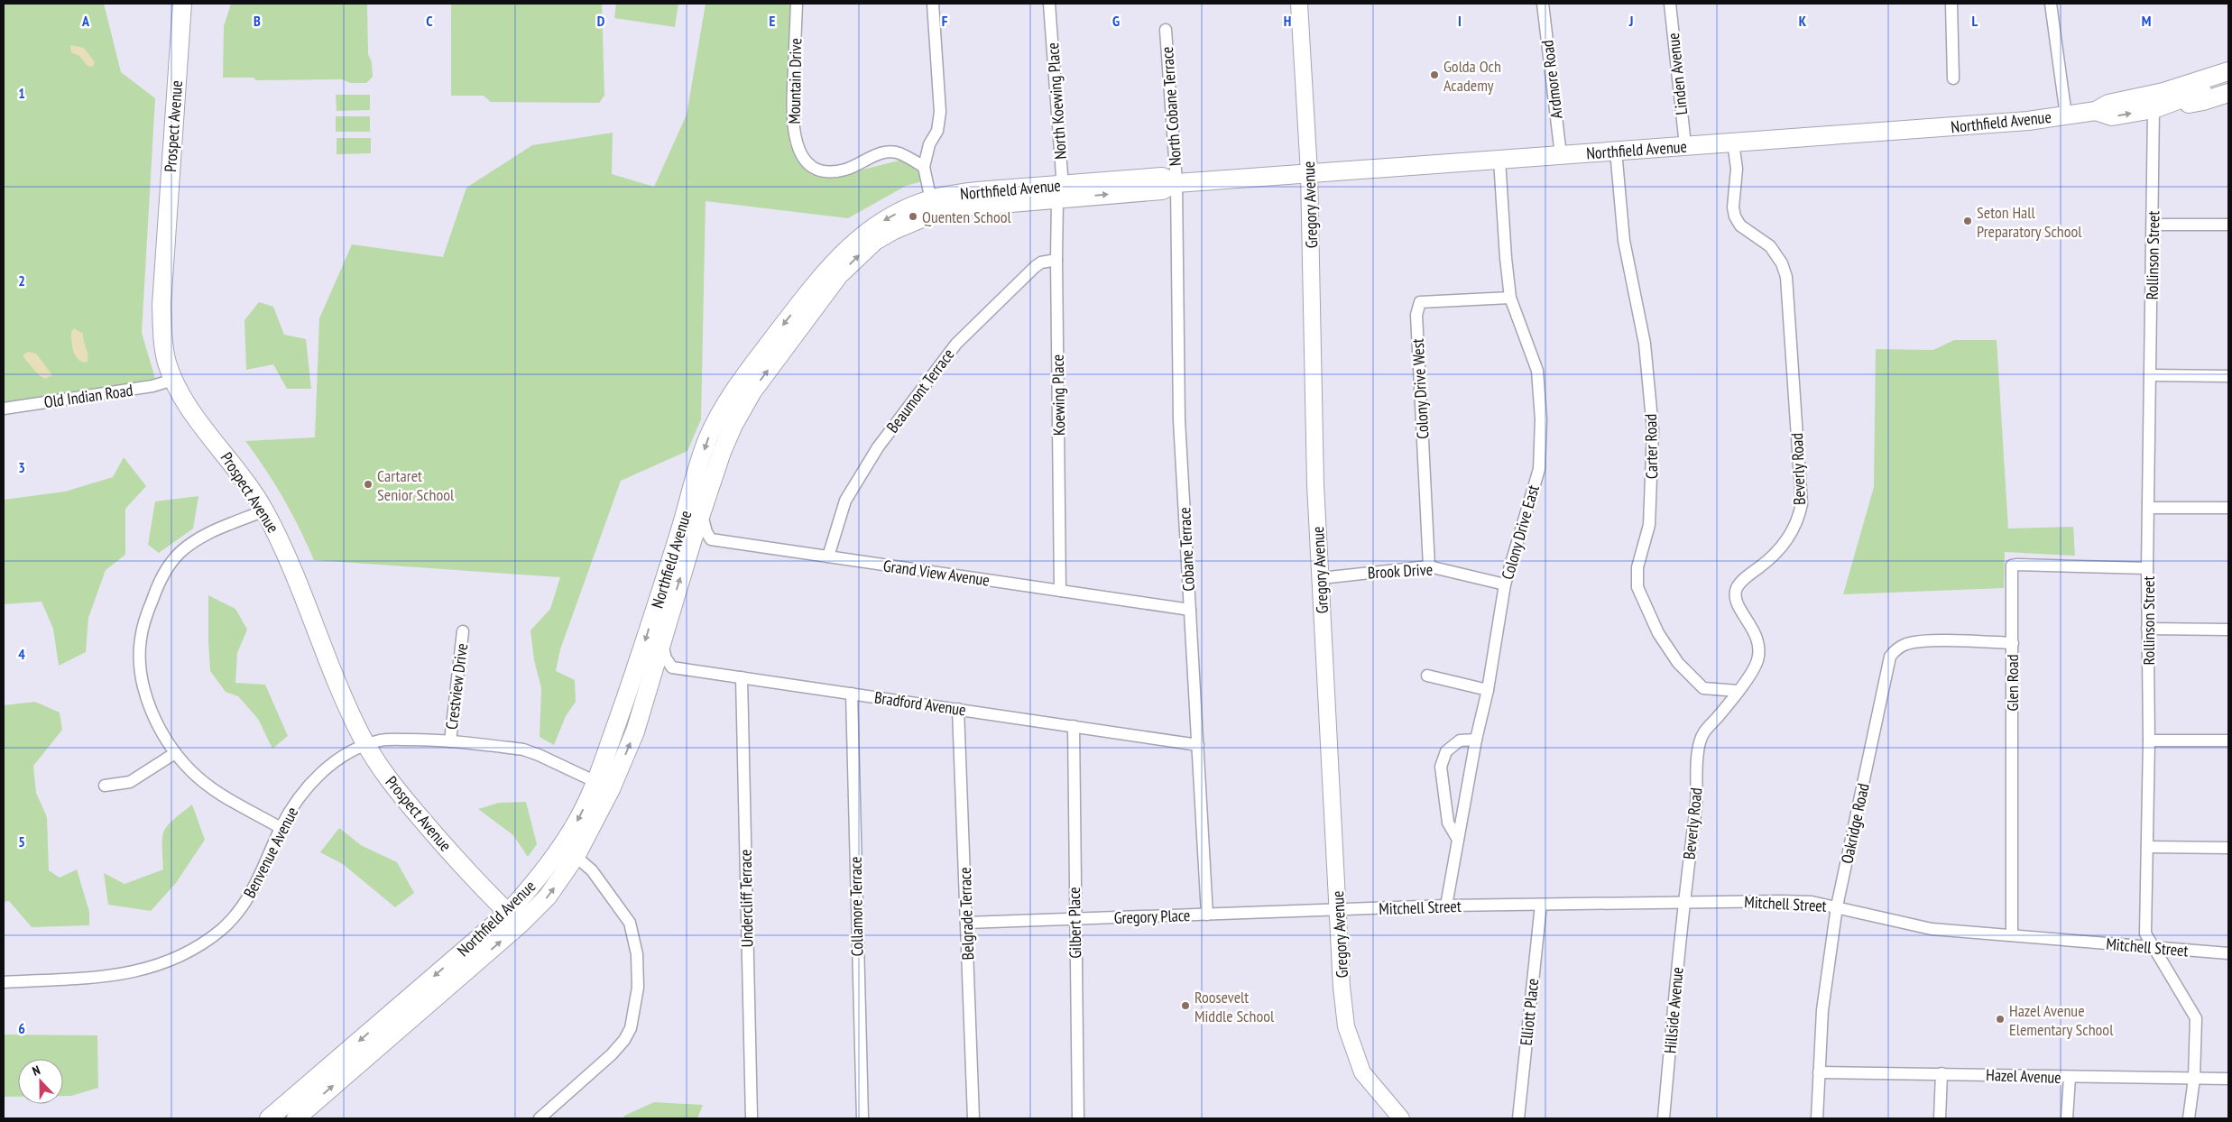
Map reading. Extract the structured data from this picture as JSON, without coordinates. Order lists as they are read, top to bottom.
{
  "streets": {
    "main road": ["Northfield Avenue", "Prospect Avenue", "Gregory Avenue"],
    "street": [
      "Linden Avenue",
      "Ardmore Road",
      "Mountain Drive",
      "North Koewing Place",
      "North Cobane Terrace",
      "Rollinson Street",
      "Colony Drive West",
      "Beaumont Terrace",
      "Koewing Place",
      "Old Indian Road",
      "Carter Road",
      "Beverly Road",
      "Colony Drive East",
      "Cobane Terrace",
      "Brook Drive",
      "Grand View Avenue",
      "Glen Road",
      "Crestview Drive",
      "Bradford Avenue",
      "Oakridge Road",
      "Benvenue Avenue",
      "Undercliff Terrace",
      "Mitchell Street",
      "Collamore Terrace",
      "Belgrade Terrace",
      "Gregory Place",
      "Gilbert Place",
      "Hillside Avenue",
      "Elliott Place",
      "Hazel Avenue"
    ]
  },
  "crossings": [
    ["Linden Avenue", "Northfield Avenue"],
    ["Ardmore Road", "Northfield Avenue"],
    ["North Koewing Place", "Northfield Avenue"],
    ["North Koewing Place", "Koewing Place"],
    ["North Cobane Terrace", "Northfield Avenue"],
    ["North Cobane Terrace", "Cobane Terrace"],
    ["Northfield Avenue", "Prospect Avenue"],
    ["Northfield Avenue", "Gregory Avenue"],
    ["Northfield Avenue", "Rollinson Street"],
    ["Northfield Avenue", "Koewing Place"],
    ["Northfield Avenue", "Carter Road"],
    ["Northfield Avenue", "Beverly Road"],
    ["Northfield Avenue", "Colony Drive East"],
    ["Northfield Avenue", "Cobane Terrace"],
    ["Northfield Avenue", "Grand View Avenue"],
    ["Northfield Avenue", "Bradford Avenue"],
    ["Northfield Avenue", "Benvenue Avenue"],
    ["Prospect Avenue", "Old Indian Road"],
    ["Prospect Avenue", "Benvenue Avenue"],
    ["Gregory Avenue", "Brook Drive"],
    ["Gregory Avenue", "Mitchell Street"],
    ["Gregory Avenue", "Gregory Place"],
    ["Rollinson Street", "Glen Road"],
    ["Rollinson Street", "Mitchell Street"],
    ["Rollinson Street", "Hazel Avenue"],
    ["Colony Drive West", "Colony Drive East"],
    ["Colony Drive West", "Brook Drive"],
    ["Beaumont Terrace", "Koewing Place"],
    ["Beaumont Terrace", "Grand View Avenue"],
    ["Koewing Place", "Grand View Avenue"],
    ["Carter Road", "Beverly Road"],
    ["Beverly Road", "Mitchell Street"],
    ["Beverly Road", "Hillside Avenue"],
    ["Colony Drive East", "Brook Drive"],
    ["Colony Drive East", "Mitchell Street"],
    ["Cobane Terrace", "Grand View Avenue"],
    ["Cobane Terrace", "Bradford Avenue"],
    ["Cobane Terrace", "Gregory Place"],
    ["Glen Road", "Oakridge Road"],
    ["Glen Road", "Mitchell Street"],
    ["Crestview Drive", "Benvenue Avenue"],
    ["Bradford Avenue", "Undercliff Terrace"],
    ["Bradford Avenue", "Collamore Terrace"],
    ["Bradford Avenue", "Belgrade Terrace"],
    ["Bradford Avenue", "Gilbert Place"],
    ["Oakridge Road", "Mitchell Street"],
    ["Oakridge Road", "Hazel Avenue"],
    ["Mitchell Street", "Gregory Place"],
    ["Mitchell Street", "Hillside Avenue"],
    ["Mitchell Street", "Elliott Place"],
    ["Belgrade Terrace", "Gregory Place"],
    ["Gregory Place", "Gilbert Place"]
  ],
  "places": [
    "Golda Och Academy",
    "Quenten School",
    "Seton Hall Preparatory School",
    "Cartaret Senior School",
    "Roosevelt Middle School",
    "Hazel Avenue Elementary School"
  ],
  "north": "top",
  "grid": {
    "columns": [
      "A",
      "B",
      "C",
      "D",
      "E",
      "F",
      "G",
      "H",
      "I",
      "J",
      "K",
      "L",
      "M"
    ],
    "rows": [
      "1",
      "2",
      "3",
      "4",
      "5",
      "6"
    ]
  }
}
